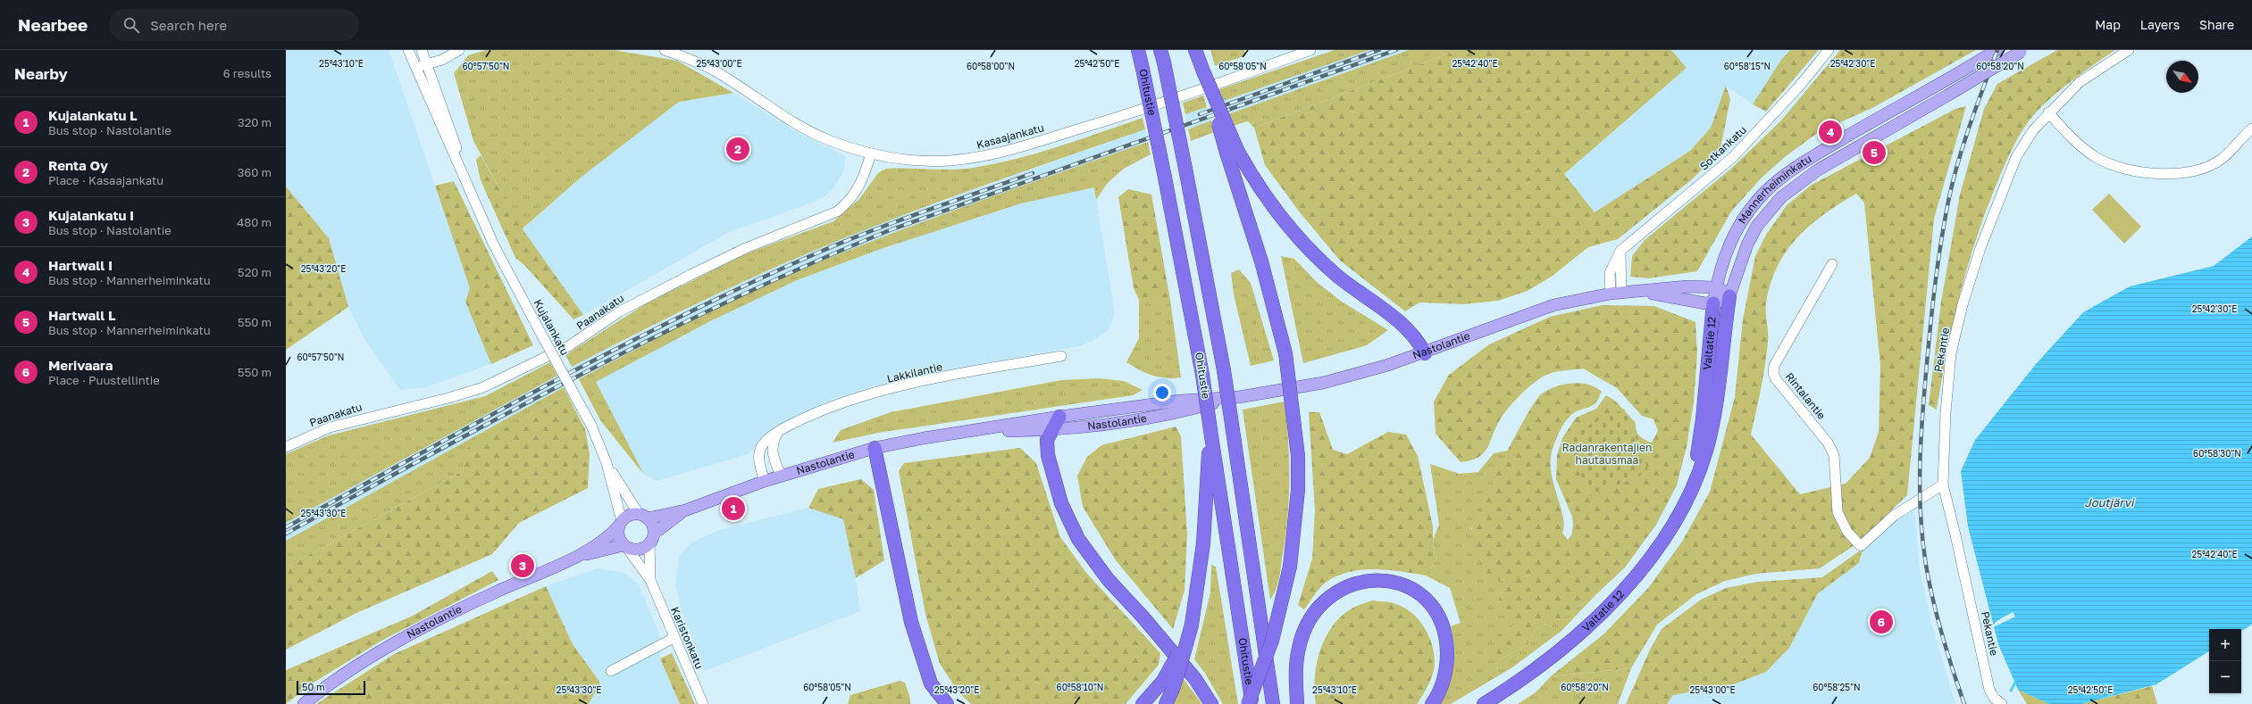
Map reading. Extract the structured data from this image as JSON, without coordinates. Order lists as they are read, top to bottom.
{
  "streets": {
    "highway": ["Ohitustie", "Valtatie 12"],
    "main road": ["Mannerheiminkatu", "Nastolantie"],
    "street": [
      "Kasaajankatu",
      "Sotkankatu",
      "Paanakatu",
      "Kujalankatu",
      "Pekantie",
      "Lakkilantie",
      "Rintalantie",
      "Karistonkatu"
    ]
  },
  "crossings": [
    ["Kasaajankatu", "Paanakatu"],
    ["Sotkankatu", "Nastolantie"],
    ["Mannerheiminkatu", "Valtatie 12"],
    ["Mannerheiminkatu", "Nastolantie"],
    ["Kujalankatu", "Nastolantie"],
    ["Kujalankatu", "Karistonkatu"],
    ["Valtatie 12", "Nastolantie"],
    ["Nastolantie", "Lakkilantie"],
    ["Nastolantie", "Karistonkatu"],
    ["Pekantie", "Rintalantie"]
  ],
  "water": ["Joutjärvi"],
  "parks": ["Radanrakentajien hautausmaa"],
  "scale_bar": "50 m",
  "north": "bottom right",
  "page": {
    "header": "Nearbee",
    "search": "Search here",
    "nav": ["Map", "Layers", "Share"],
    "heading": ["Nearby", "6 results"],
    "list": [
      {
        "mark": "1",
        "name": "Kujalankatu L",
        "note": "Bus stop · Nastolantie",
        "value": "320 m"
      },
      {
        "mark": "2",
        "name": "Renta Oy",
        "note": "Place · Kasaajankatu",
        "value": "360 m"
      },
      {
        "mark": "3",
        "name": "Kujalankatu I",
        "note": "Bus stop · Nastolantie",
        "value": "480 m"
      },
      {
        "mark": "4",
        "name": "Hartwall I",
        "note": "Bus stop · Mannerheiminkatu",
        "value": "520 m"
      },
      {
        "mark": "5",
        "name": "Hartwall L",
        "note": "Bus stop · Mannerheiminkatu",
        "value": "550 m"
      },
      {
        "mark": "6",
        "name": "Merivaara",
        "note": "Place · Puustellintie",
        "value": "550 m"
      }
    ],
    "pins": [
      "4",
      "2",
      "5",
      "1",
      "3",
      "6"
    ],
    "map_buttons": ["+", "−"],
    "scale": "50 m"
  },
  "coordinates": [
    "25°42'30\"E",
    "25°43'10\"E",
    "25°43'00\"E",
    "25°42'50\"E",
    "25°42'40\"E",
    "60°58'20\"N",
    "60°57'50\"N",
    "60°58'00\"N",
    "60°58'05\"N",
    "60°58'15\"N",
    "25°43'20\"E",
    "60°58'30\"N",
    "25°43'30\"E",
    "60°58'10\"N",
    "60°58'25\"N"
  ]
}
